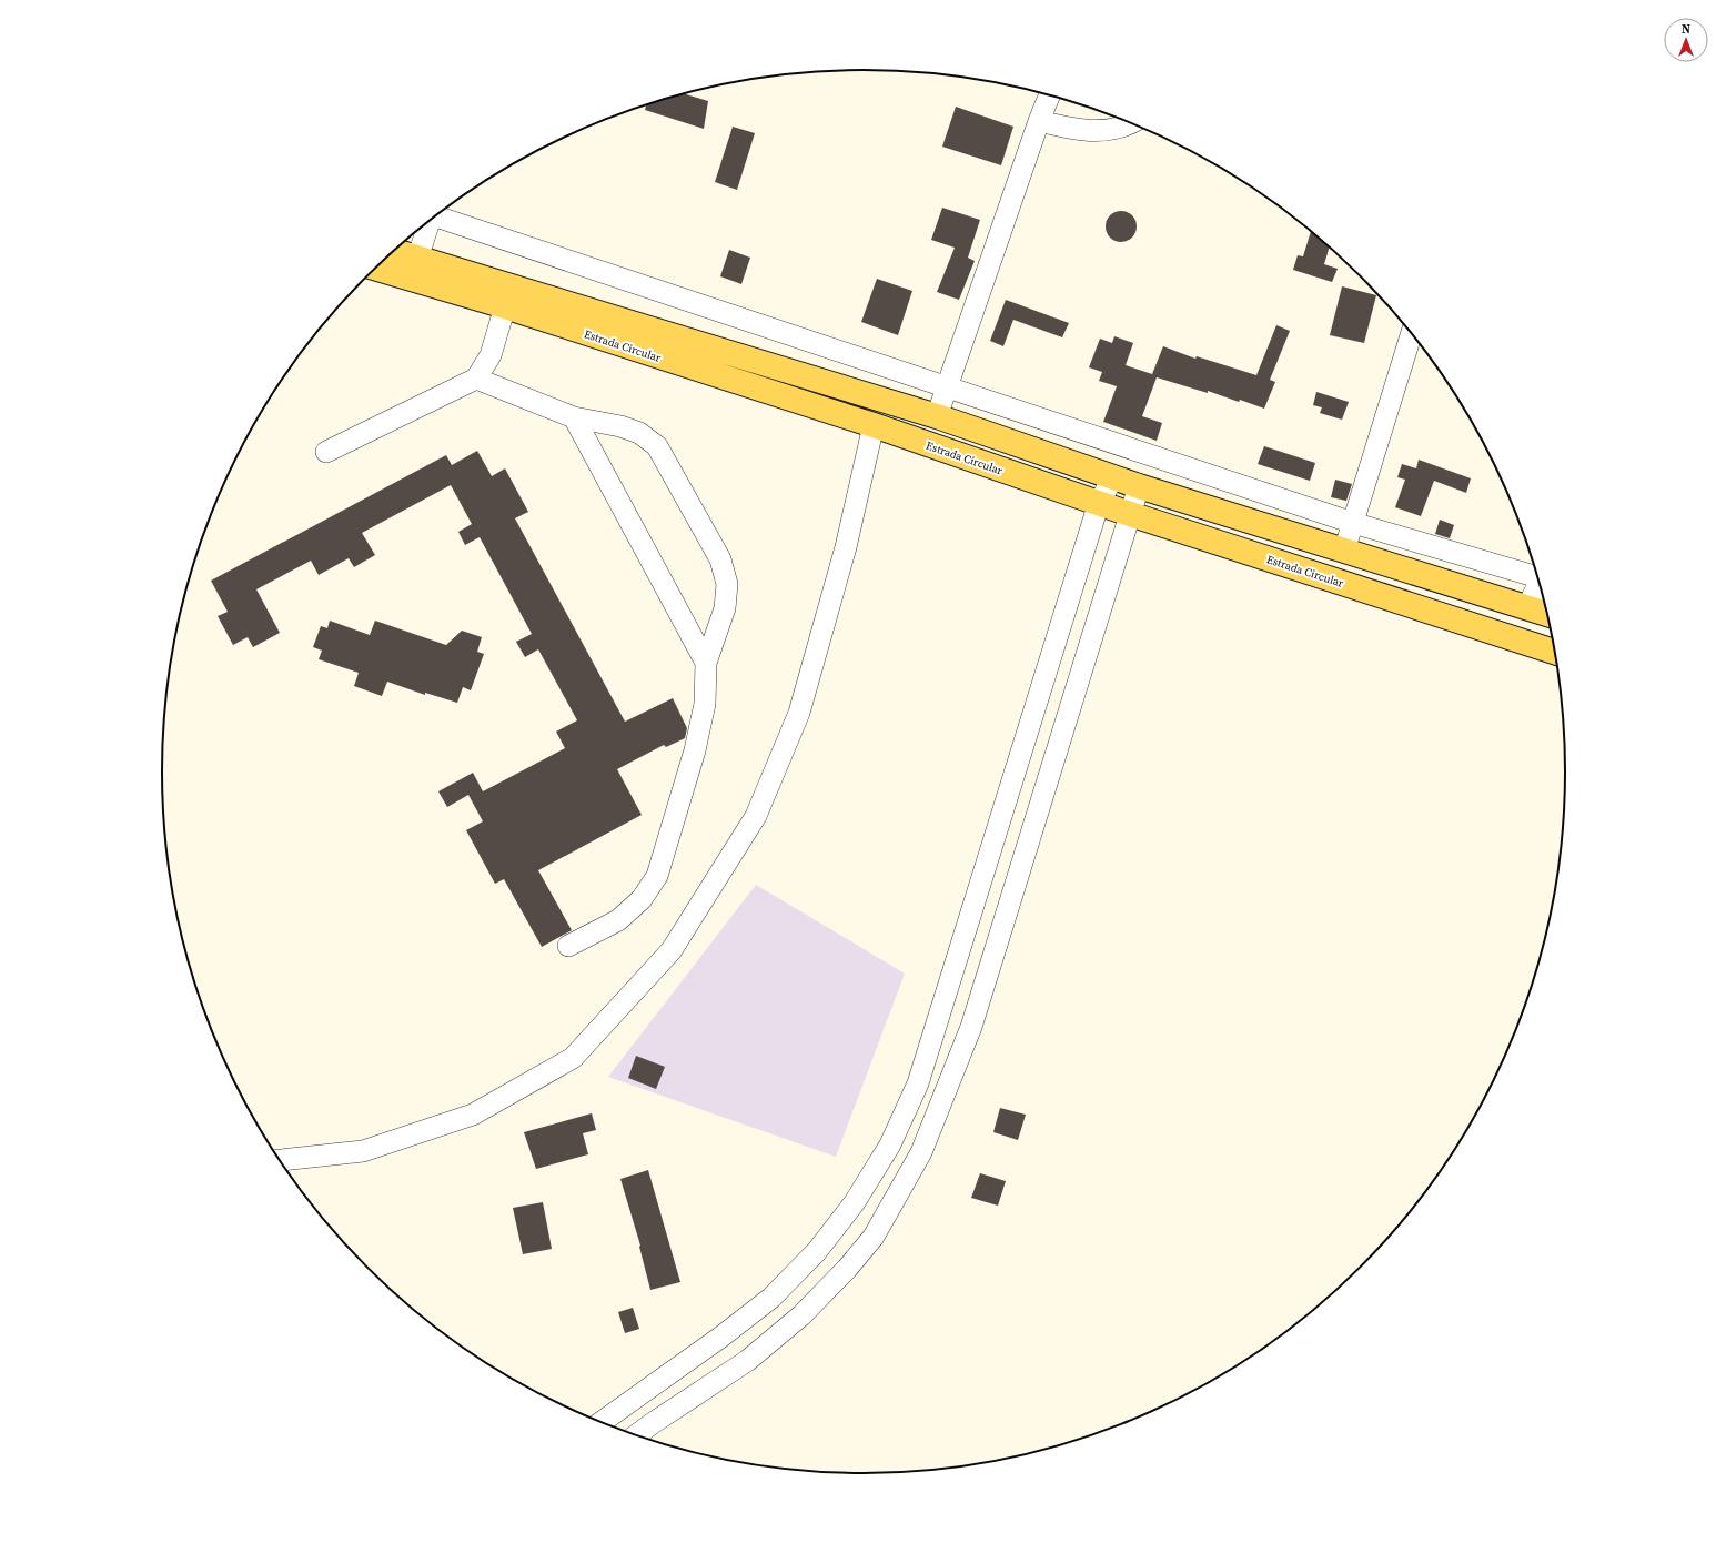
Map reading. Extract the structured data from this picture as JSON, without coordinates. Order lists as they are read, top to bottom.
{
  "streets": {
    "main road": ["Estrada Circular"]
  },
  "north": "top"
}
